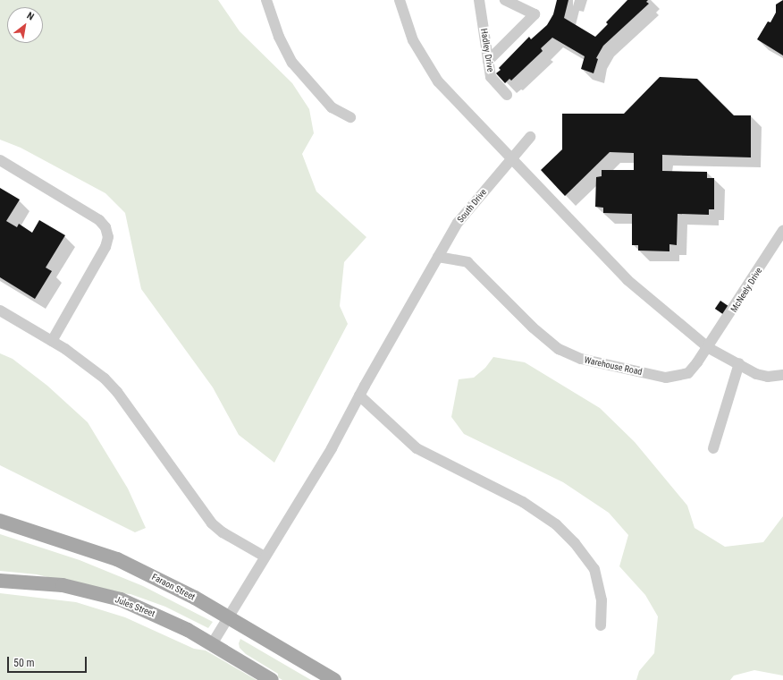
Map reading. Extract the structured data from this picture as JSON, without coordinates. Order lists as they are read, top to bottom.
{
  "streets": {
    "main road": ["Faraon Street", "Jules Street"],
    "street": [
      "Hadley Drive",
      "South Drive",
      "McNeely Drive",
      "Warehouse Road"
    ]
  },
  "crossings": [
    ["South Drive", "Warehouse Road"],
    ["South Drive", "Faraon Street"],
    ["McNeely Drive", "Warehouse Road"]
  ],
  "scale_bar": "50 m",
  "north": "top right"
}
